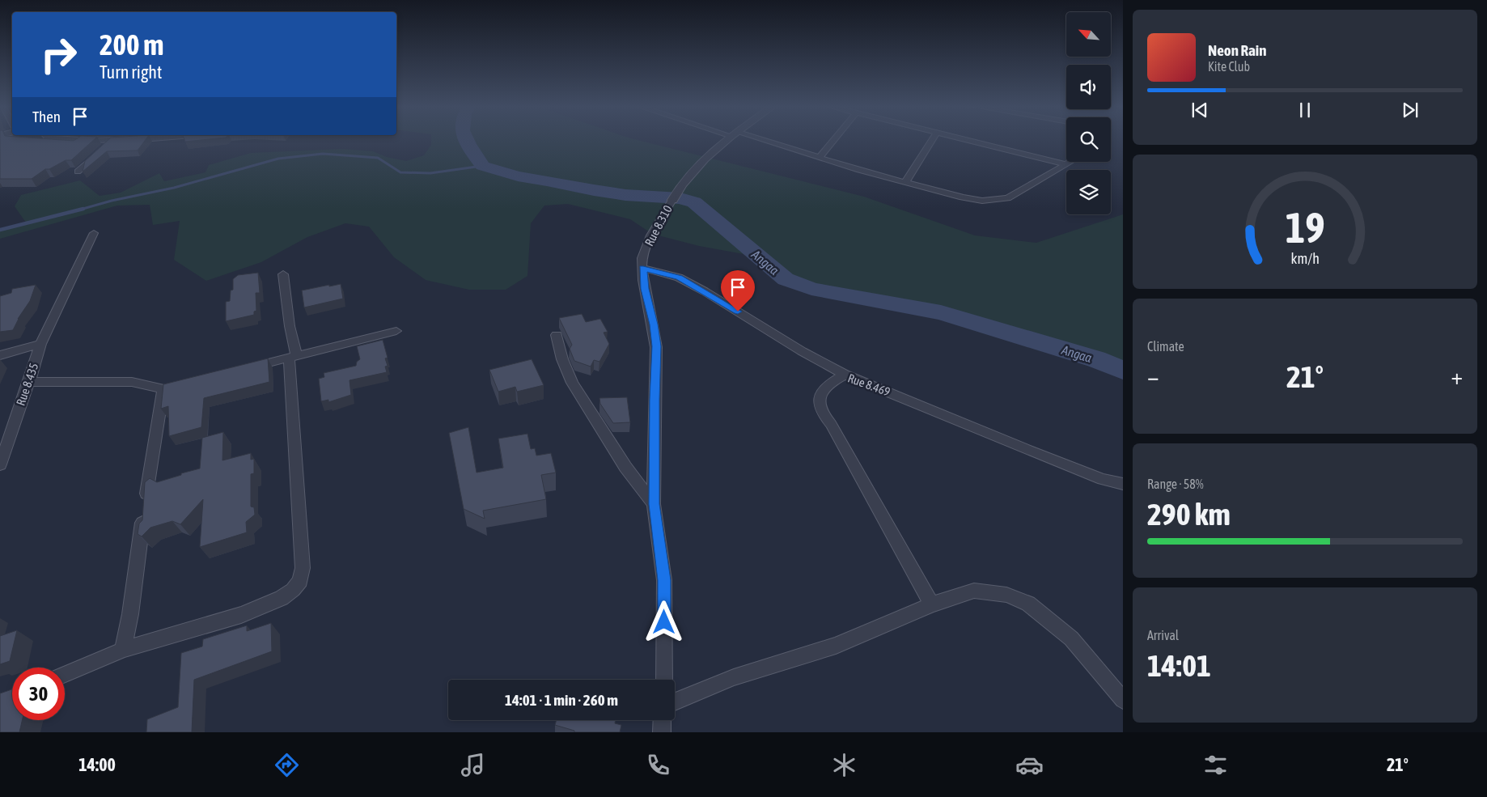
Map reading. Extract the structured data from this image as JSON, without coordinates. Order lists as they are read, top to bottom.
{
  "streets": {
    "street": ["Rue 8.310", "Rue 8.435", "Rue 8.469"]
  },
  "water": ["Angaa"],
  "north": "top left",
  "page": {
    "turn": ["200 m", "Turn right"],
    "song": ["Neon Rain", "Kite Club"],
    "then": "Then",
    "tile": [
      "Climate",
      ["Range · 58%", "290 km"],
      ["Arrival", "14:01"]
    ],
    "heat": ["−", "21°", "+"],
    "limit": "30",
    "trip": "14:01 · 1 min · 260 m",
    "tabs": ["14:00", "21°"],
    "gauge": ["19", "km/h"]
  }
}
